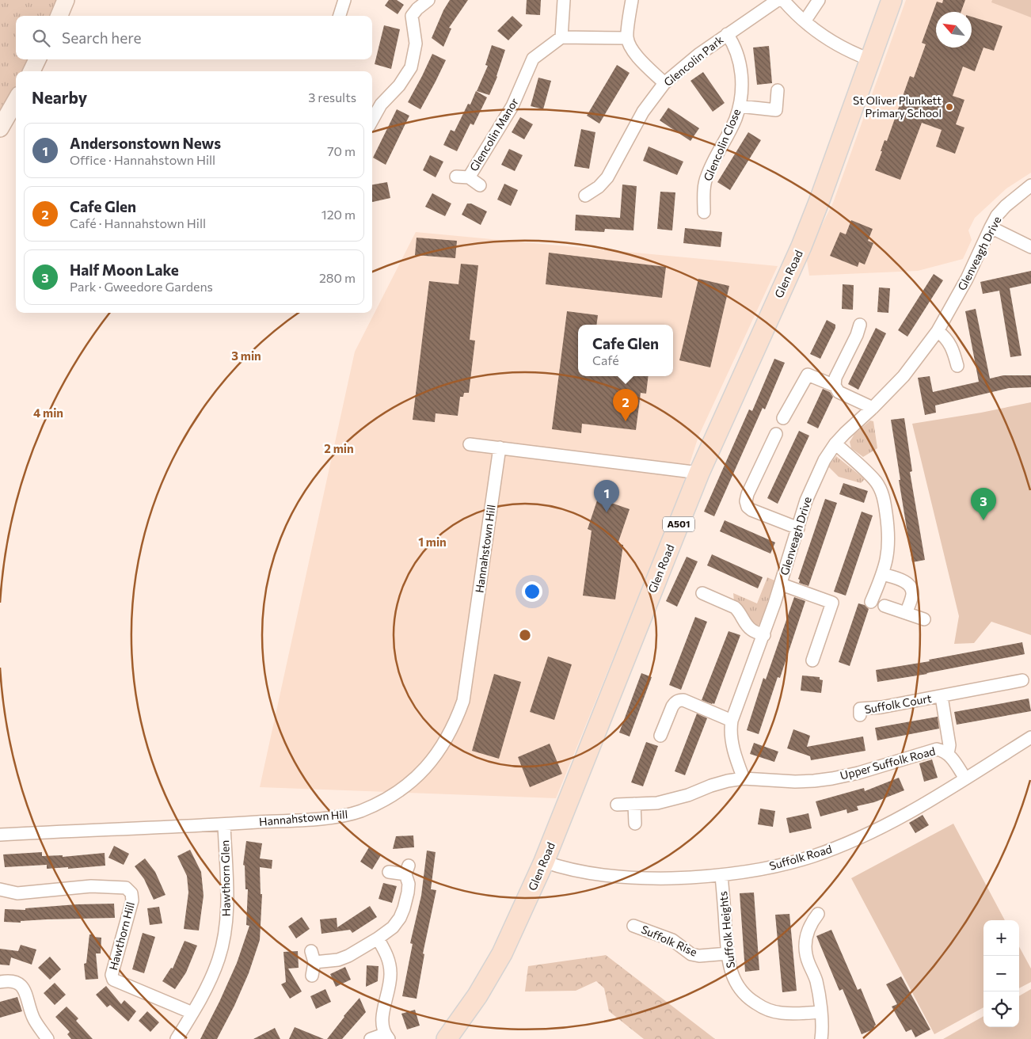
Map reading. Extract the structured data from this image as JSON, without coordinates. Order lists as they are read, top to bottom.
{
  "streets": {
    "main road": ["Glen Road", "A501"],
    "street": [
      "Glencolin Park",
      "Glencolin Manor",
      "Glencolin Close",
      "Glenveagh Drive",
      "Hannahstown Hill",
      "Suffolk Court",
      "Upper Suffolk Road",
      "Suffolk Road",
      "Hawthorn Glen",
      "Suffolk Heights",
      "Hawthorn Hill",
      "Suffolk Rise"
    ]
  },
  "crossings": [
    ["Glencolin Park", "Glencolin Close"],
    ["Glenveagh Drive", "Upper Suffolk Road"],
    ["Glen Road", "Suffolk Road"],
    ["Hannahstown Hill", "Hawthorn Glen"],
    ["Suffolk Court", "Upper Suffolk Road"],
    ["Upper Suffolk Road", "Suffolk Road"],
    ["Suffolk Road", "Suffolk Heights"],
    ["Hawthorn Glen", "Hawthorn Hill"],
    ["Suffolk Heights", "Suffolk Rise"]
  ],
  "places": ["St Oliver Plunkett Primary School"],
  "north": "top left",
  "page": {
    "search": "Search here",
    "heading": ["Nearby", "3 results"],
    "list": [
      {
        "mark": "1",
        "name": "Andersonstown News",
        "note": "Office · Hannahstown Hill",
        "value": "70 m"
      },
      {
        "mark": "2",
        "name": "Cafe Glen",
        "note": "Café · Hannahstown Hill",
        "value": "120 m"
      },
      {
        "mark": "3",
        "name": "Half Moon Lake",
        "note": "Park · Gweedore Gardens",
        "value": "280 m"
      }
    ],
    "popup": ["Cafe Glen", "Café"],
    "pins": ["2", "1", "3"],
    "map_buttons": ["+", "−"]
  },
  "rings": [
    "3 min",
    "4 min",
    "2 min",
    "1 min"
  ]
}
